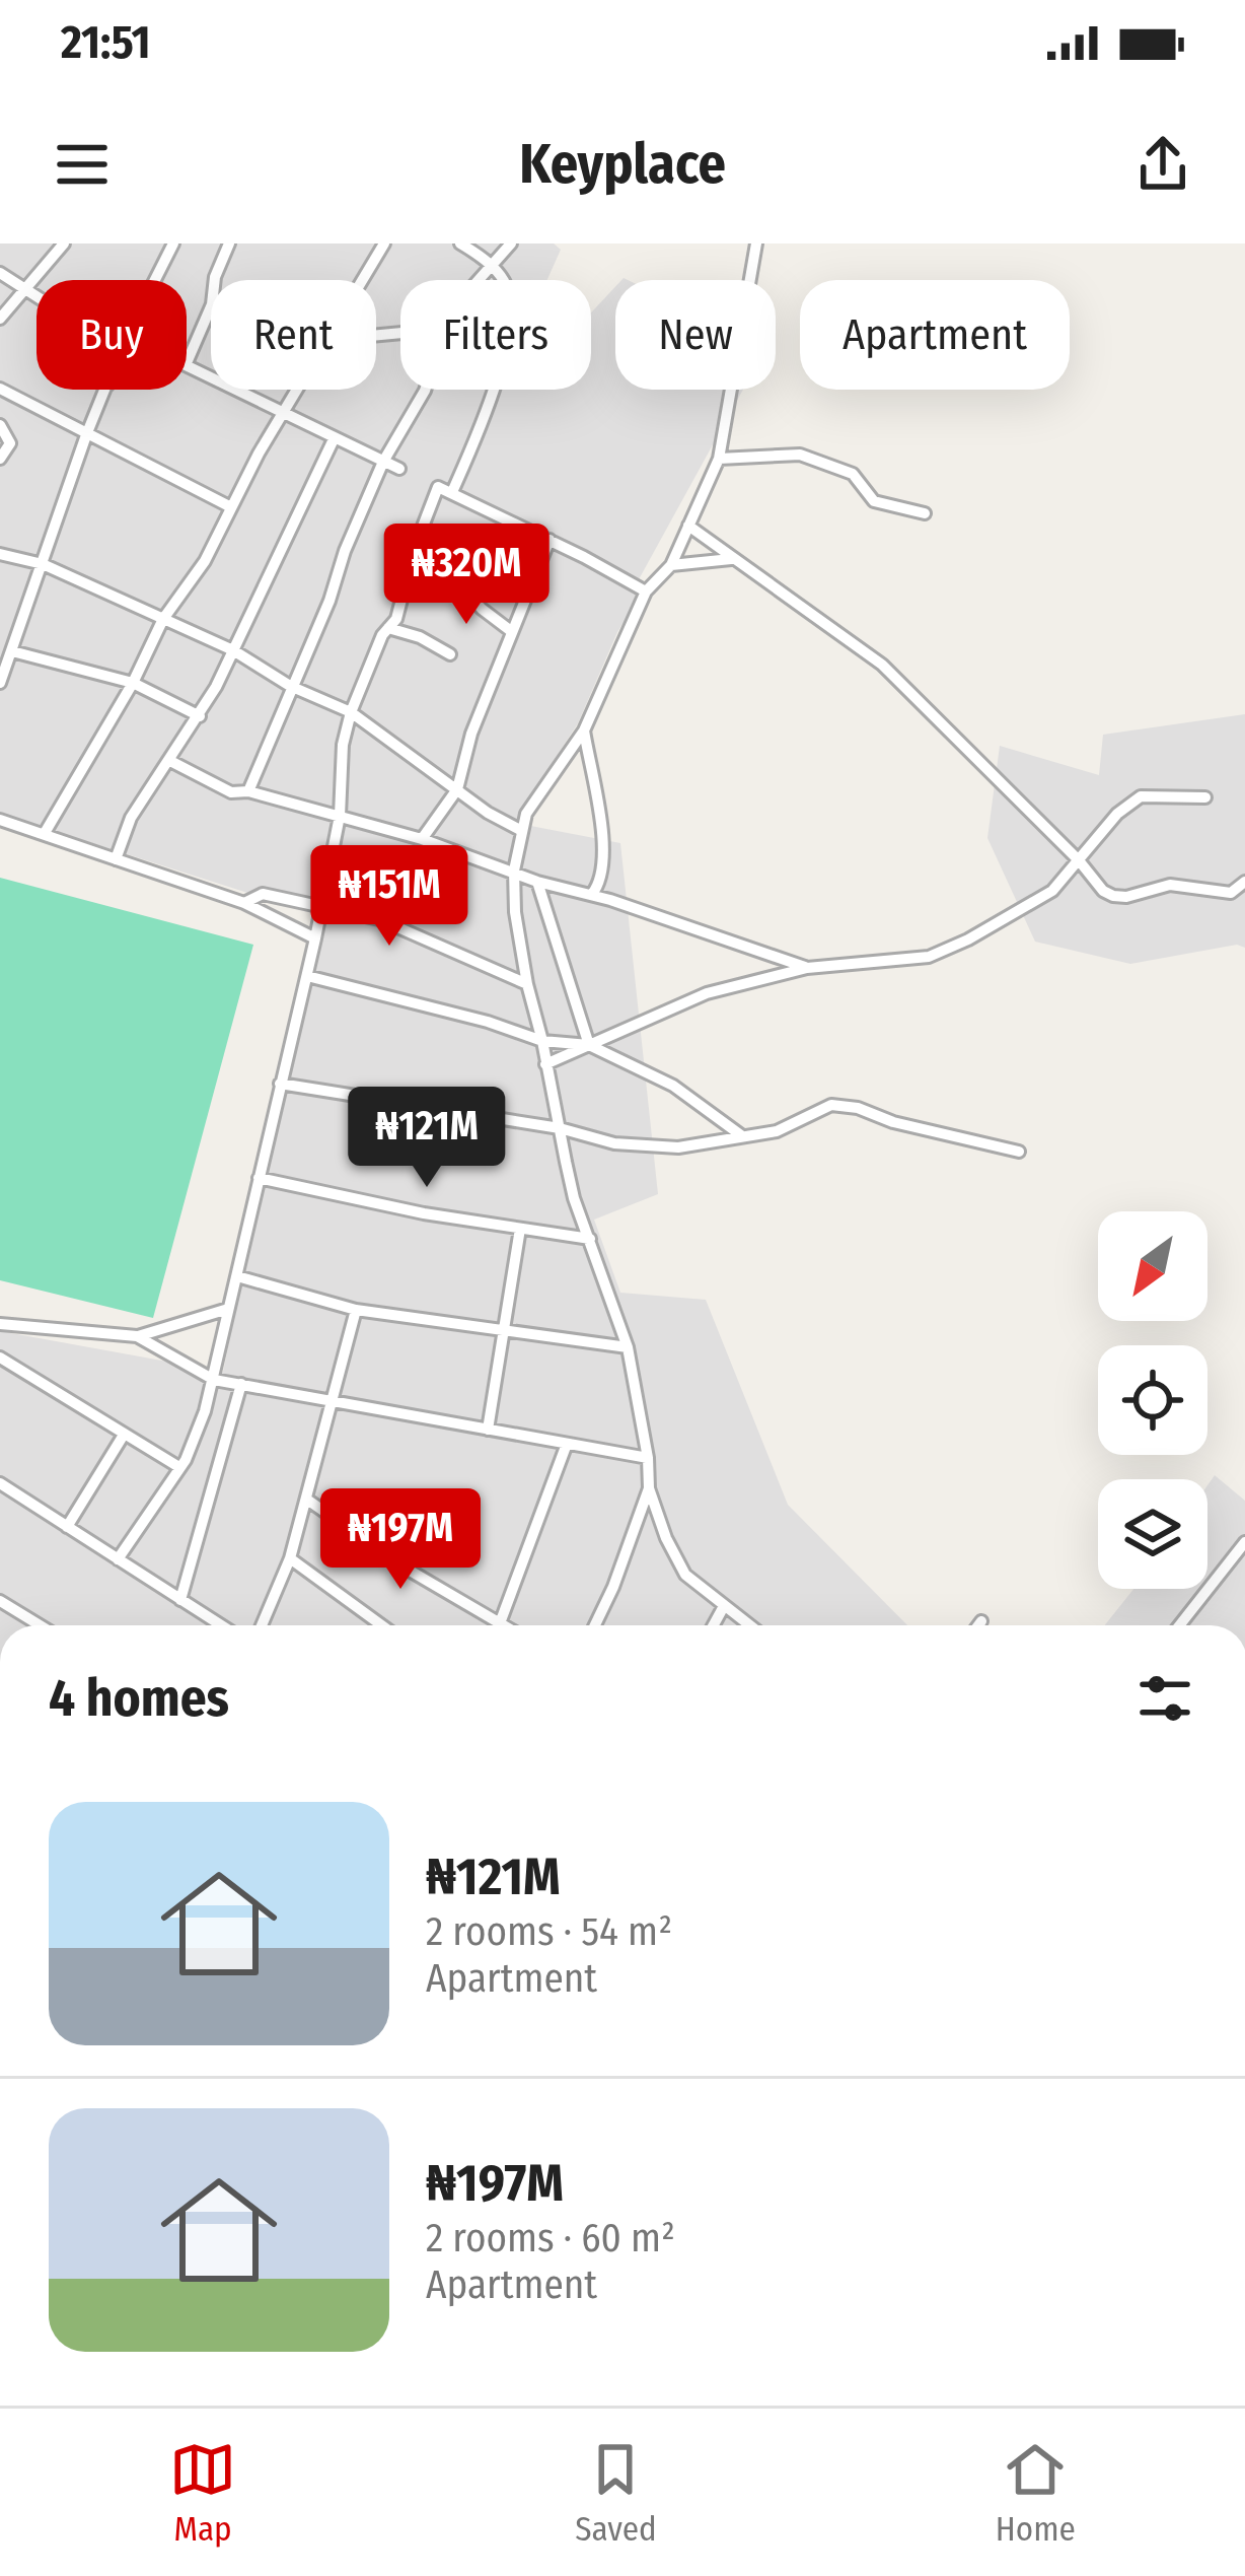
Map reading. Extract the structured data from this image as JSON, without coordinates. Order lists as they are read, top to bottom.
{
  "north": "bottom left",
  "page": {
    "status": "21:51",
    "header": "Keyplace",
    "chip": [
      "Buy",
      "Rent",
      "Filters",
      "New",
      "Apartment"
    ],
    "price": [
      "₦320M",
      "₦151M",
      "₦121M",
      "₦197M"
    ],
    "heading": "4 homes",
    "list": [
      {
        "name": "₦121M",
        "note": "2 rooms · 54 m² · Apartment"
      },
      {
        "name": "₦197M",
        "note": "2 rooms · 60 m² · Apartment"
      }
    ],
    "tabs": ["Map", "Saved", "Home"]
  }
}
